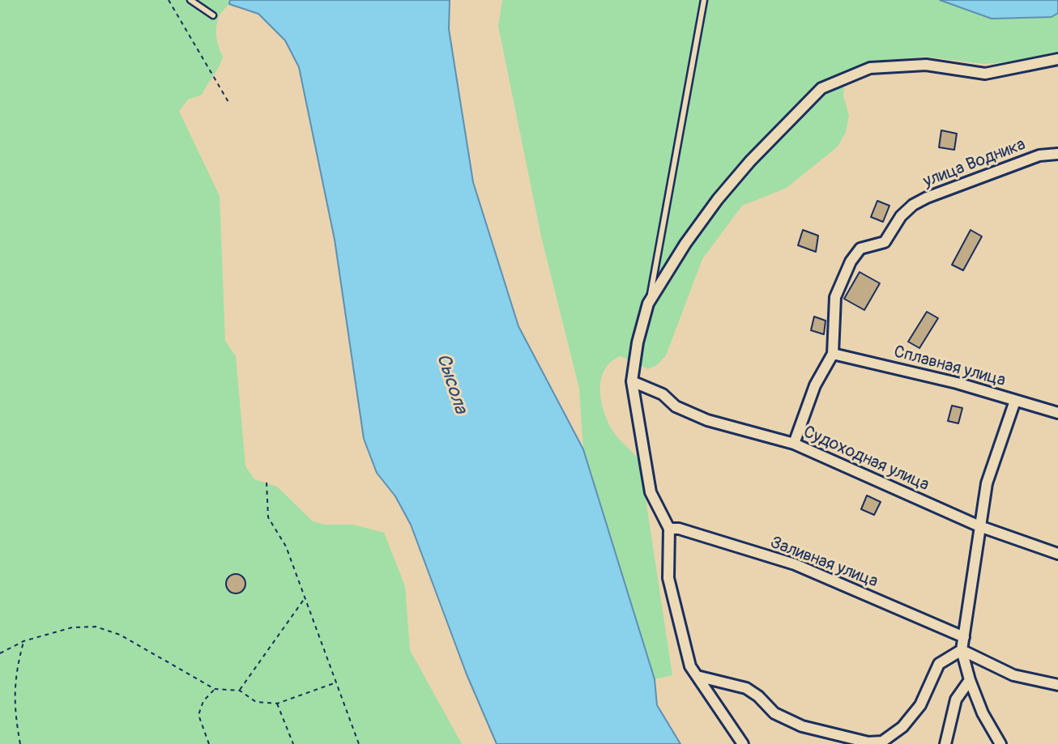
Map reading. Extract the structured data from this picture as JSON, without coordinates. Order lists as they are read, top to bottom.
{
  "streets": {
    "street": [
      "улица Водника",
      "Сплавная улица",
      "Судоходная улица",
      "Заливная улица"
    ]
  },
  "crossings": [
    ["улица Водника", "Сплавная улица"],
    ["улица Водника", "Судоходная улица"]
  ],
  "water": ["Сысола"]
}
